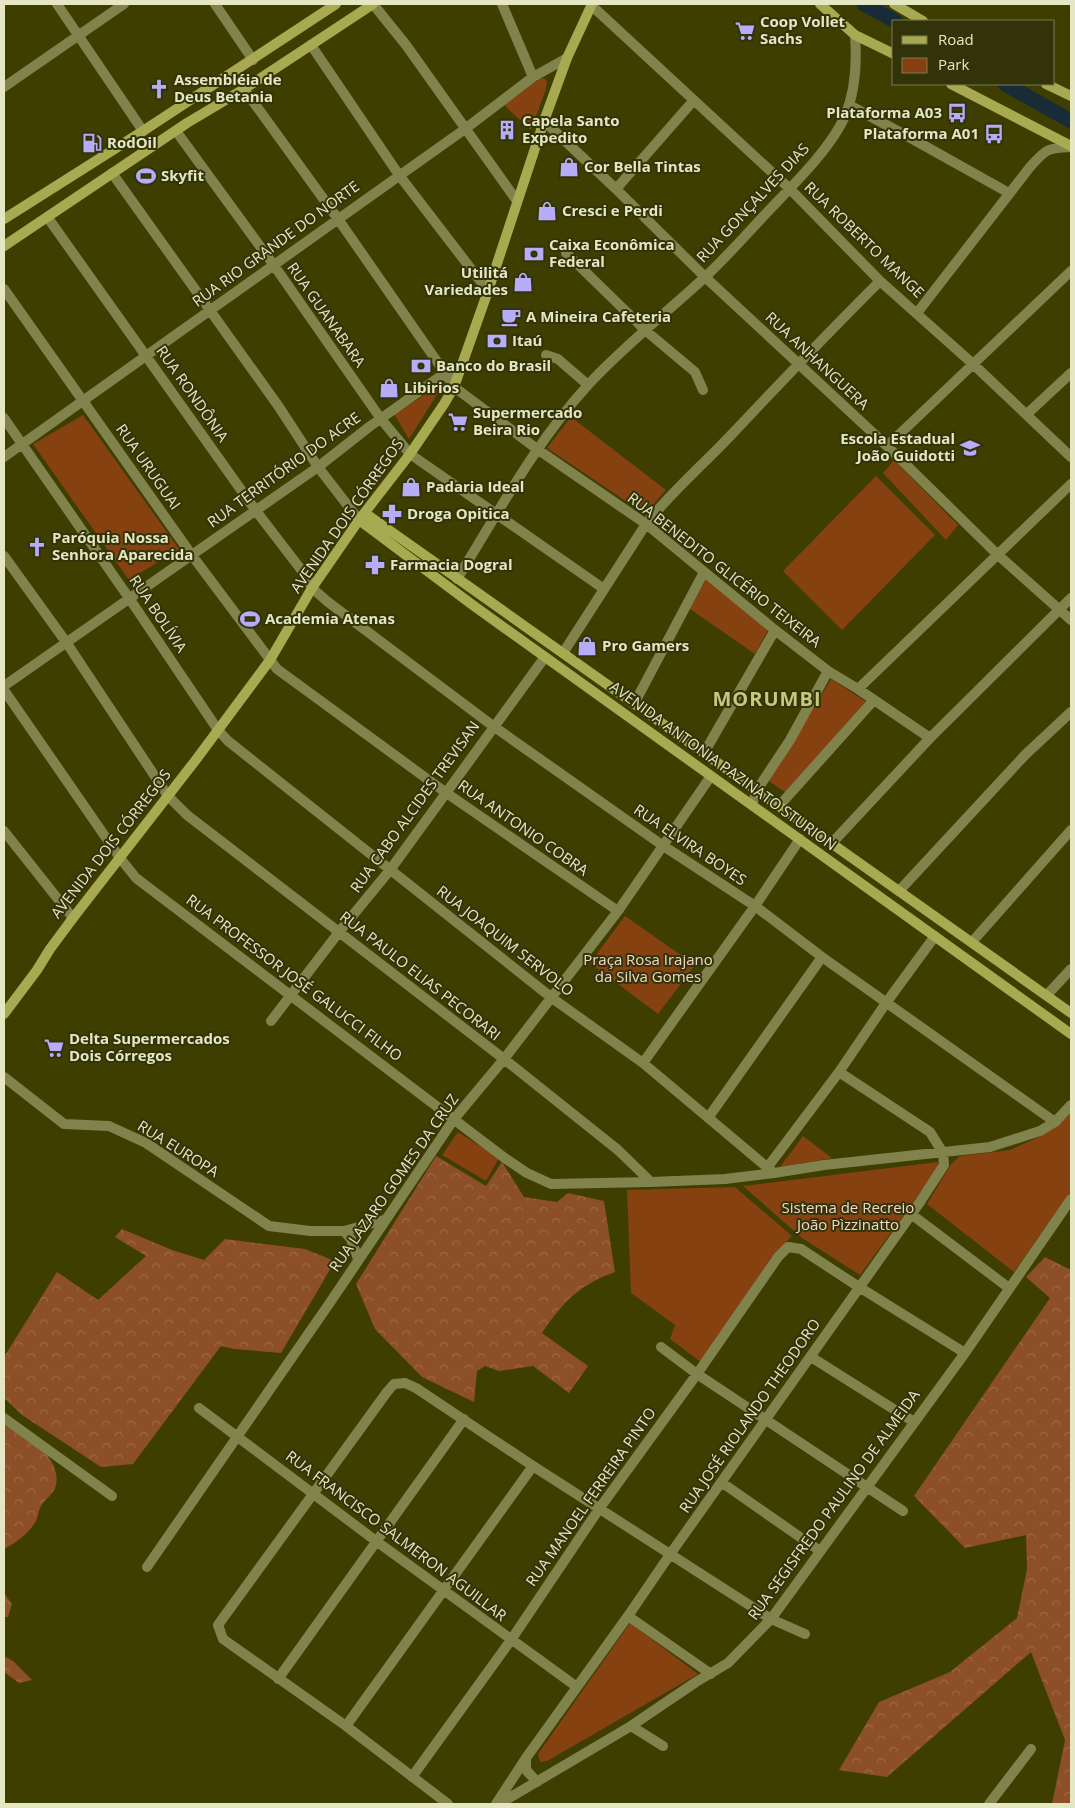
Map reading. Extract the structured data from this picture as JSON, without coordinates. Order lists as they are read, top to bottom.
{
  "streets": {
    "main road": ["AVENIDA DOIS CÓRREGOS", "AVENIDA ANTONIA PAZINATO STURION"],
    "street": [
      "RUA GONÇALVES DIAS",
      "RUA ROBERTO MANGE",
      "RUA RIO GRANDE DO NORTE",
      "RUA GUANABARA",
      "RUA ANHANGUERA",
      "RUA RONDÔNIA",
      "RUA URUGUAI",
      "RUA TERRITÓRIO DO ACRE",
      "RUA BENEDITO GLICÉRIO TEIXEIRA",
      "RUA BOLÍVIA",
      "RUA CABO ALCIDES TREVISAN",
      "RUA ANTONIO COBRA",
      "RUA ELVIRA BOYES",
      "RUA JOAQUIM SERVOLO",
      "RUA PAULO ELIAS PECORARI",
      "RUA PROFESSOR JOSÉ GALUCCI FILHO",
      "RUA EUROPA",
      "RUA LAZARO GOMES DA CRUZ",
      "RUA JOSÉ RIOLANDO THEODORO",
      "RUA MANOEL FERREIRA PINTO",
      "RUA SEGISFREDO PAULINO DE ALMEIDA",
      "RUA FRANCISCO SALMERON AGUILLAR"
    ]
  },
  "crossings": [
    ["RUA GONÇALVES DIAS", "RUA ROBERTO MANGE"],
    ["RUA GONÇALVES DIAS", "RUA GUANABARA"],
    ["RUA GONÇALVES DIAS", "RUA ANHANGUERA"],
    ["RUA GONÇALVES DIAS", "RUA BENEDITO GLICÉRIO TEIXEIRA"],
    ["RUA GONÇALVES DIAS", "AVENIDA ANTONIA PAZINATO STURION"],
    ["RUA ROBERTO MANGE", "AVENIDA DOIS CÓRREGOS"],
    ["RUA RIO GRANDE DO NORTE", "RUA GUANABARA"],
    ["RUA RIO GRANDE DO NORTE", "RUA RONDÔNIA"],
    ["RUA RIO GRANDE DO NORTE", "RUA URUGUAI"],
    ["RUA RIO GRANDE DO NORTE", "AVENIDA DOIS CÓRREGOS"],
    ["RUA RIO GRANDE DO NORTE", "RUA BOLÍVIA"],
    ["RUA GUANABARA", "RUA TERRITÓRIO DO ACRE"],
    ["RUA GUANABARA", "AVENIDA DOIS CÓRREGOS"],
    ["RUA ANHANGUERA", "AVENIDA DOIS CÓRREGOS"],
    ["RUA RONDÔNIA", "RUA TERRITÓRIO DO ACRE"],
    ["RUA RONDÔNIA", "AVENIDA DOIS CÓRREGOS"],
    ["RUA RONDÔNIA", "RUA ELVIRA BOYES"],
    ["RUA URUGUAI", "RUA TERRITÓRIO DO ACRE"],
    ["RUA URUGUAI", "AVENIDA DOIS CÓRREGOS"],
    ["RUA URUGUAI", "RUA ANTONIO COBRA"],
    ["RUA TERRITÓRIO DO ACRE", "RUA BOLÍVIA"],
    ["RUA TERRITÓRIO DO ACRE", "RUA PAULO ELIAS PECORARI"],
    ["RUA TERRITÓRIO DO ACRE", "RUA PROFESSOR JOSÉ GALUCCI FILHO"],
    ["AVENIDA DOIS CÓRREGOS", "RUA BENEDITO GLICÉRIO TEIXEIRA"],
    ["AVENIDA DOIS CÓRREGOS", "RUA BOLÍVIA"],
    ["AVENIDA DOIS CÓRREGOS", "AVENIDA ANTONIA PAZINATO STURION"],
    ["AVENIDA DOIS CÓRREGOS", "RUA ANTONIO COBRA"],
    ["AVENIDA DOIS CÓRREGOS", "RUA ELVIRA BOYES"],
    ["AVENIDA DOIS CÓRREGOS", "RUA JOAQUIM SERVOLO"],
    ["AVENIDA DOIS CÓRREGOS", "RUA PAULO ELIAS PECORARI"],
    ["AVENIDA DOIS CÓRREGOS", "RUA PROFESSOR JOSÉ GALUCCI FILHO"],
    ["RUA BOLÍVIA", "RUA JOAQUIM SERVOLO"],
    ["AVENIDA ANTONIA PAZINATO STURION", "RUA CABO ALCIDES TREVISAN"],
    ["AVENIDA ANTONIA PAZINATO STURION", "RUA LAZARO GOMES DA CRUZ"],
    ["RUA CABO ALCIDES TREVISAN", "RUA ANTONIO COBRA"],
    ["RUA CABO ALCIDES TREVISAN", "RUA ELVIRA BOYES"],
    ["RUA CABO ALCIDES TREVISAN", "RUA JOAQUIM SERVOLO"],
    ["RUA CABO ALCIDES TREVISAN", "RUA PAULO ELIAS PECORARI"],
    ["RUA CABO ALCIDES TREVISAN", "RUA PROFESSOR JOSÉ GALUCCI FILHO"],
    ["RUA ANTONIO COBRA", "RUA LAZARO GOMES DA CRUZ"],
    ["RUA ELVIRA BOYES", "RUA PROFESSOR JOSÉ GALUCCI FILHO"],
    ["RUA ELVIRA BOYES", "RUA LAZARO GOMES DA CRUZ"],
    ["RUA JOAQUIM SERVOLO", "RUA PROFESSOR JOSÉ GALUCCI FILHO"],
    ["RUA JOAQUIM SERVOLO", "RUA LAZARO GOMES DA CRUZ"],
    ["RUA PAULO ELIAS PECORARI", "RUA PROFESSOR JOSÉ GALUCCI FILHO"],
    ["RUA PAULO ELIAS PECORARI", "RUA LAZARO GOMES DA CRUZ"],
    ["RUA PROFESSOR JOSÉ GALUCCI FILHO", "RUA LAZARO GOMES DA CRUZ"],
    ["RUA PROFESSOR JOSÉ GALUCCI FILHO", "RUA JOSÉ RIOLANDO THEODORO"],
    ["RUA EUROPA", "RUA LAZARO GOMES DA CRUZ"],
    ["RUA LAZARO GOMES DA CRUZ", "RUA FRANCISCO SALMERON AGUILLAR"],
    ["RUA JOSÉ RIOLANDO THEODORO", "RUA MANOEL FERREIRA PINTO"],
    ["RUA JOSÉ RIOLANDO THEODORO", "RUA SEGISFREDO PAULINO DE ALMEIDA"],
    ["RUA JOSÉ RIOLANDO THEODORO", "RUA FRANCISCO SALMERON AGUILLAR"],
    ["RUA MANOEL FERREIRA PINTO", "RUA FRANCISCO SALMERON AGUILLAR"]
  ],
  "districts": ["MORUMBI"],
  "parks": ["Praça Rosa Irajano da Silva Gomes", "Sistema de Recreio João Pìzzinatto"],
  "places": {
    "supermarket": ["Coop Vollet Sachs", "Supermercado Beira Rio", "Delta Supermercados Dois Córregos"],
    "church": ["Assembléia de Deus Betania", "Paróquia Nossa Senhora Aparecida"],
    "bus stop": ["Plataforma A03", "Plataforma A01"],
    "building": ["Capela Santo Expedito"],
    "fuel station": ["RodOil"],
    "shop": [
      "Cor Bella Tintas",
      "Cresci e Perdi",
      "Utilitá Variedades",
      "Libirios",
      "Padaria Ideal",
      "Pro Gamers"
    ],
    "sports": ["Skyfit", "Academia Atenas"],
    "bank": ["Caixa Econômica Federal", "Itaú", "Banco do Brasil"],
    "cafe": ["A Mineira Cafeteria"],
    "school or university": ["Escola Estadual João Guidotti"],
    "pharmacy": ["Droga Opitica", "Farmacia Dogral"]
  },
  "legend": ["Road", "Park"]
}
